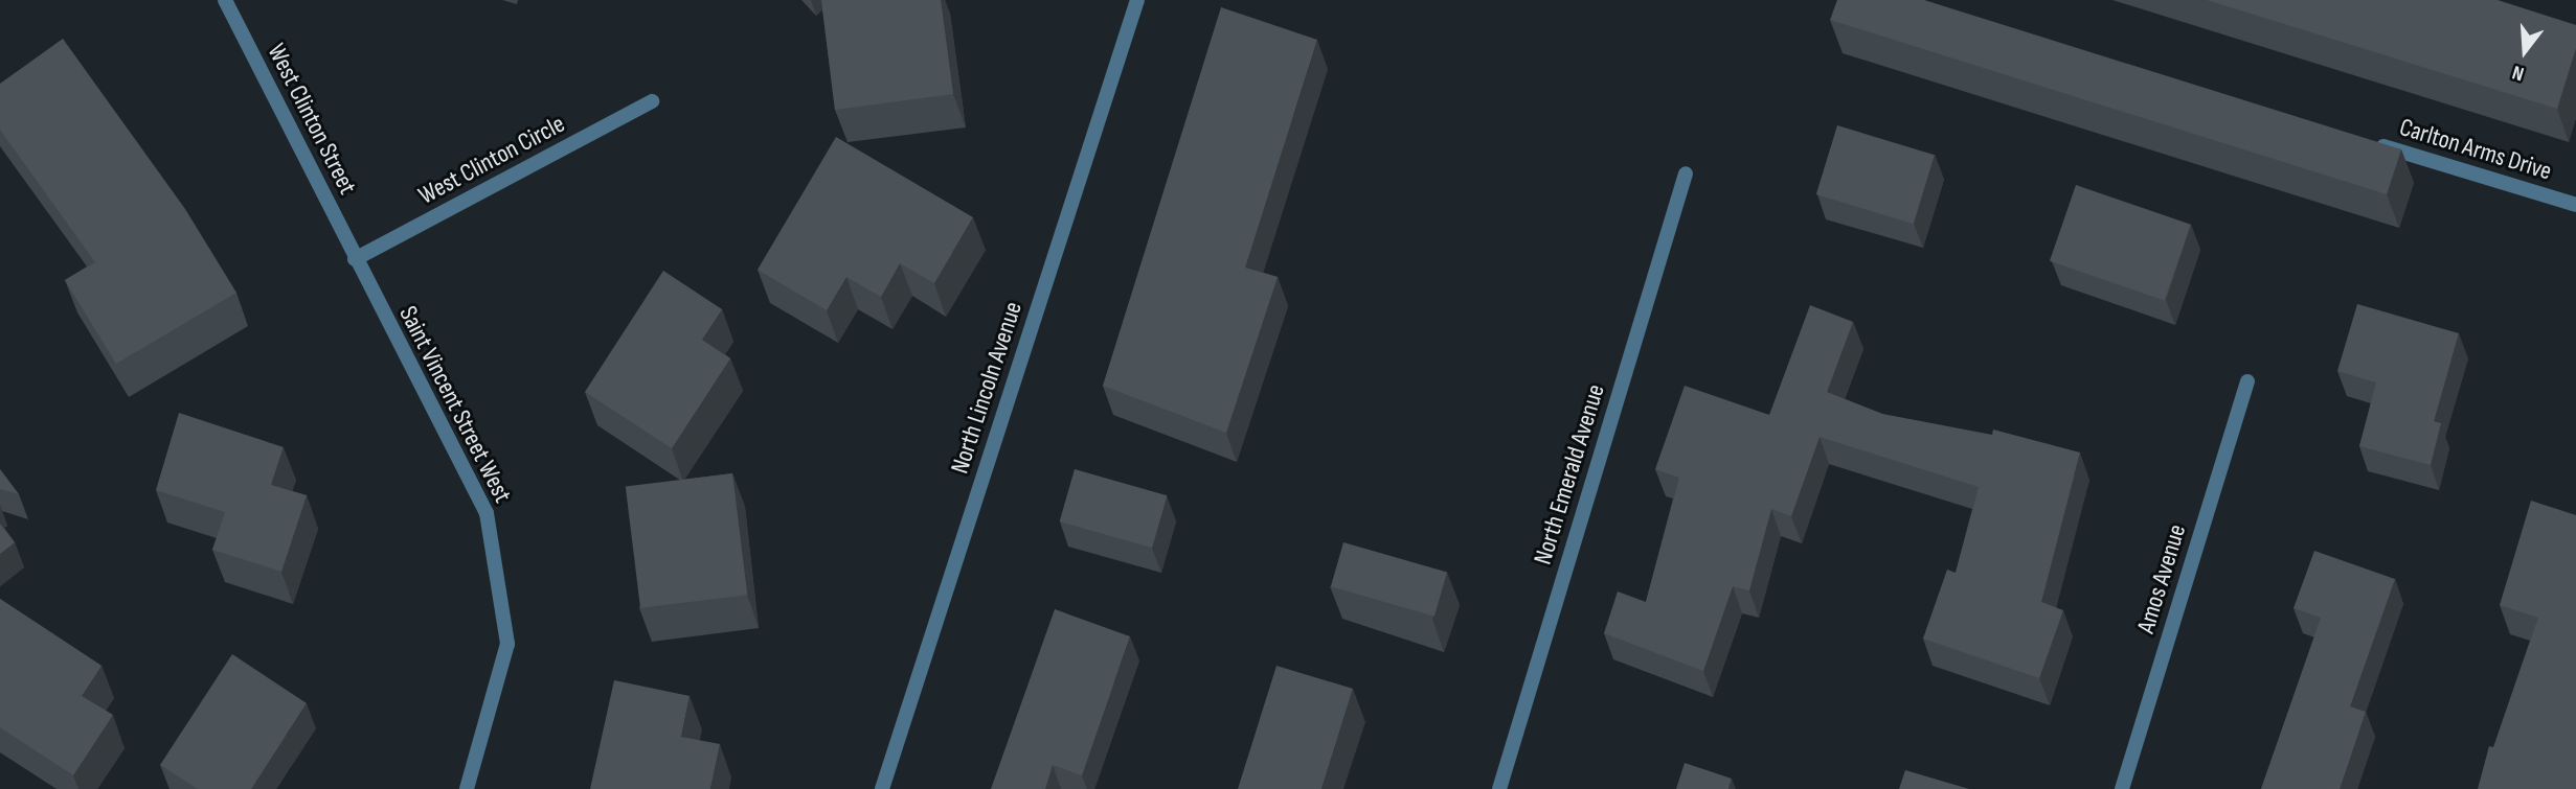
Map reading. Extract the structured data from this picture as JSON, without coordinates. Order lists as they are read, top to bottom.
{
  "streets": {
    "street": [
      "West Clinton Street",
      "Carlton Arms Drive",
      "West Clinton Circle",
      "North Lincoln Avenue",
      "Saint Vincent Street West",
      "North Emerald Avenue",
      "Amos Avenue"
    ]
  },
  "crossings": [
    ["West Clinton Street", "West Clinton Circle"],
    ["West Clinton Street", "Saint Vincent Street West"],
    ["West Clinton Circle", "Saint Vincent Street West"]
  ],
  "north": "bottom"
}
